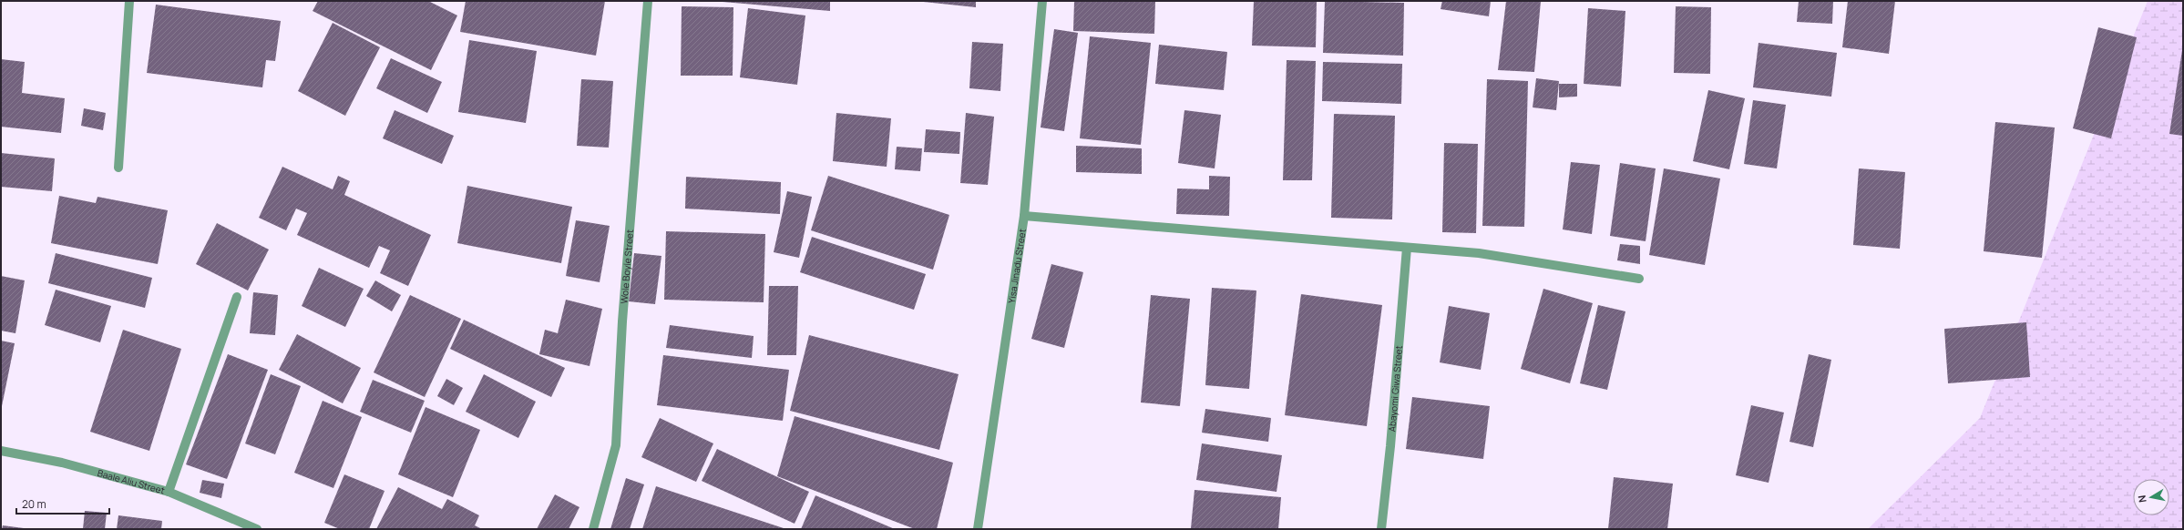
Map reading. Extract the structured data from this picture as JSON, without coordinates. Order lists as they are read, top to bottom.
{
  "streets": {
    "street": [
      "Yisa Jinadu Street",
      "Wole Boyle Street",
      "Abayomi Giwa Street",
      "Baale Aliu Street"
    ]
  },
  "scale_bar": "20 m",
  "north": "left"
}
